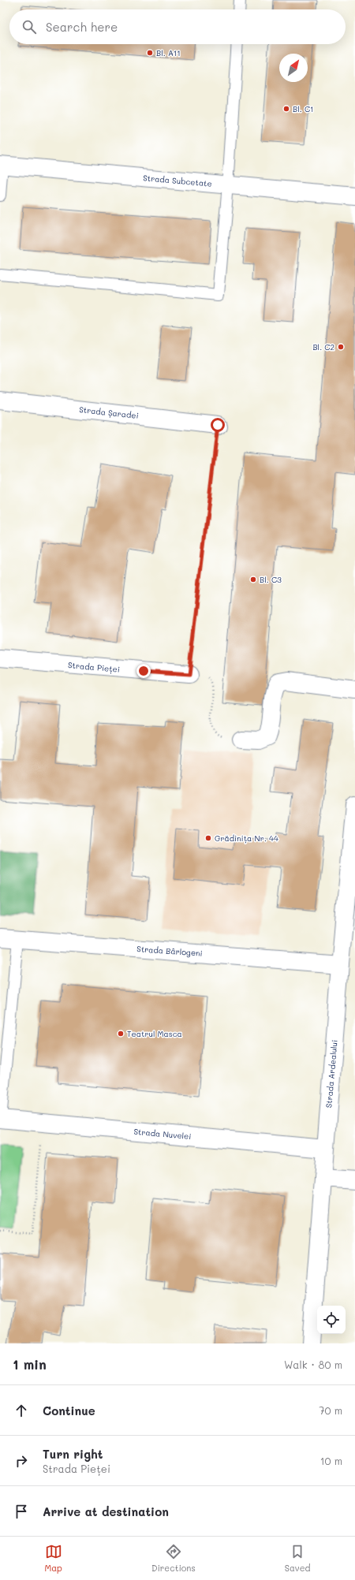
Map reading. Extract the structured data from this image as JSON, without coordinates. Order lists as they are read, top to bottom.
{
  "streets": {
    "street": [
      "Strada Subcetate",
      "Strada Șaradei",
      "Strada Pieței",
      "Strada Bârlogeni",
      "Strada Ardealului",
      "Strada Nuvelei"
    ]
  },
  "crossings": [
    ["Strada Bârlogeni", "Strada Ardealului"],
    ["Strada Ardealului", "Strada Nuvelei"]
  ],
  "places": [
    "Bl. A11",
    "Bl. C1",
    "Bl. C2",
    "Bl. C3",
    "Grădinița Nr. 44",
    "Teatrul Masca"
  ],
  "north": "top right",
  "page": {
    "search": "Search here",
    "heading": ["1 min", "Walk · 80 m"],
    "list": [
      ["Continue", "70 m"],
      ["Turn right", "Strada Pieței", "10 m"],
      "Arrive at destination"
    ],
    "nav": ["Map", "Directions", "Saved"]
  }
}
